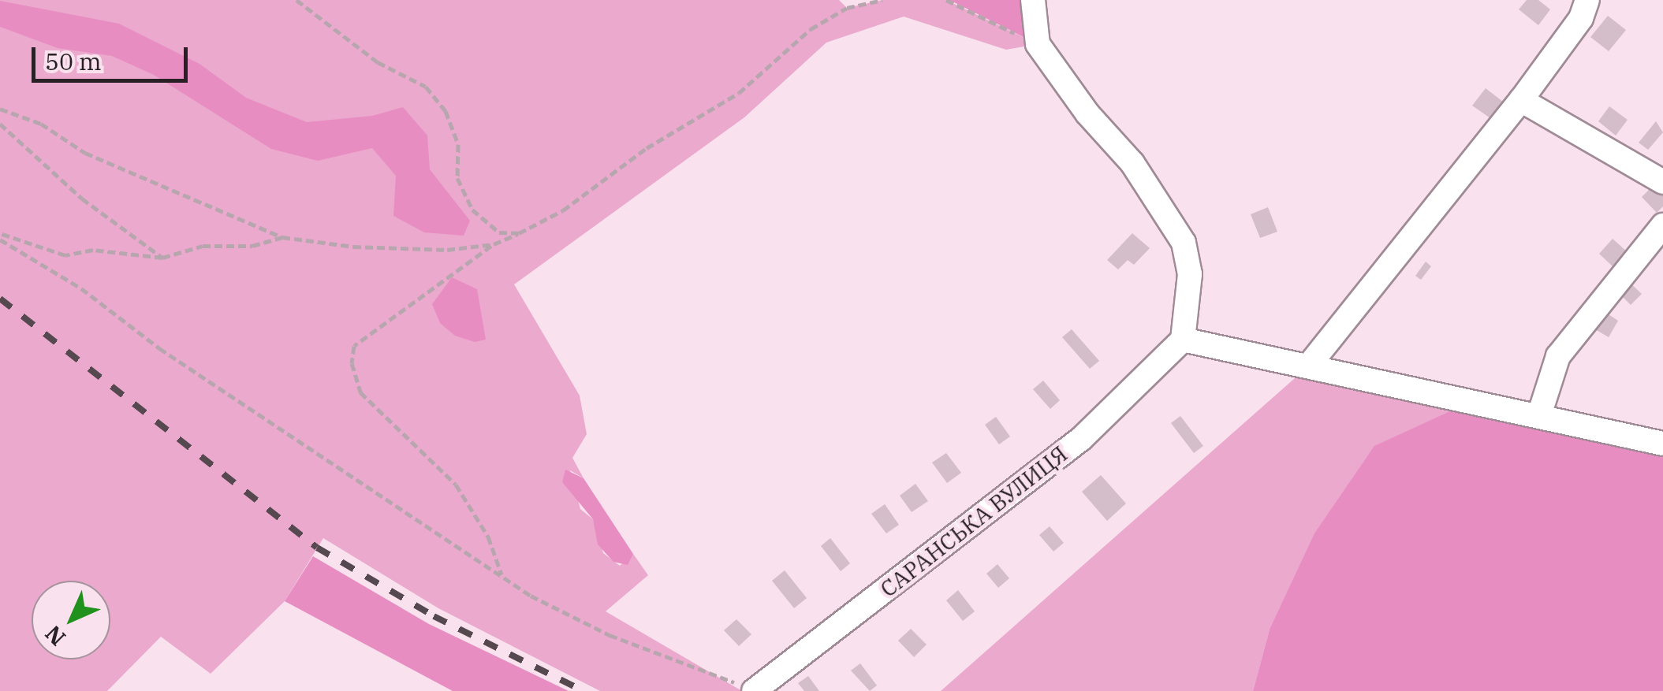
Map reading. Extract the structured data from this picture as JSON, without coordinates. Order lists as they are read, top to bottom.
{
  "streets": {
    "street": ["САРАНСЬКА ВУЛИЦЯ"]
  },
  "scale_bar": "50 m",
  "north": "bottom left"
}
